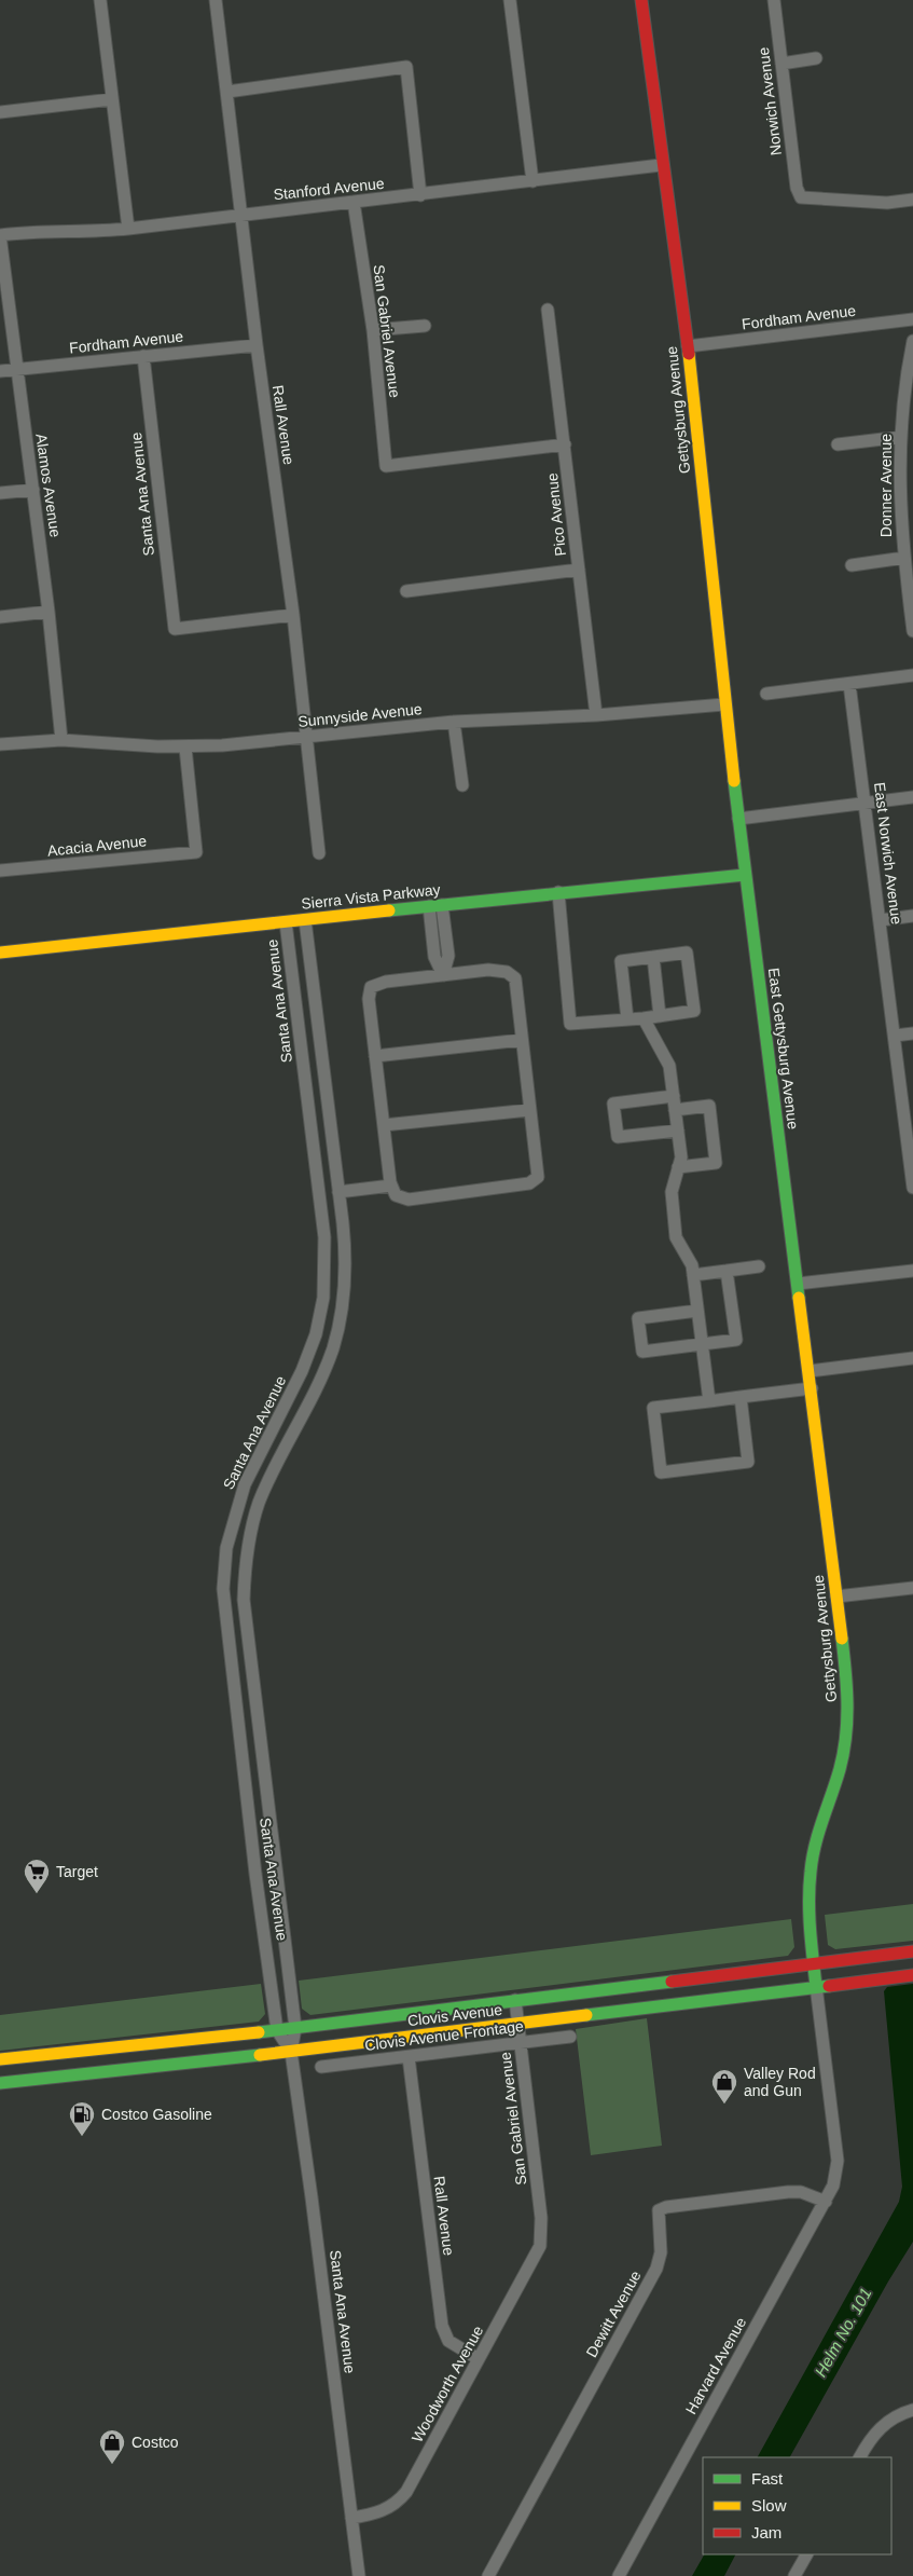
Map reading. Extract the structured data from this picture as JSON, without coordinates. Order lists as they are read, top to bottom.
{
  "streets": {
    "main road": [
      "Gettysburg Avenue",
      "Sierra Vista Parkway",
      "East Gettysburg Avenue",
      "Clovis Avenue"
    ],
    "street": [
      "Norwich Avenue",
      "Stanford Avenue",
      "Fordham Avenue",
      "San Gabriel Avenue",
      "Rall Avenue",
      "Alamos Avenue",
      "Donner Avenue",
      "Santa Ana Avenue",
      "Pico Avenue",
      "Sunnyside Avenue",
      "Acacia Avenue",
      "East Norwich Avenue",
      "Clovis Avenue Frontage",
      "Dewitt Avenue",
      "Harvard Avenue",
      "Woodworth Avenue"
    ]
  },
  "crossings": [
    ["Stanford Avenue", "San Gabriel Avenue"],
    ["Stanford Avenue", "Gettysburg Avenue"],
    ["Stanford Avenue", "Rall Avenue"],
    ["Stanford Avenue", "Alamos Avenue"],
    ["Fordham Avenue", "Gettysburg Avenue"],
    ["Fordham Avenue", "Rall Avenue"],
    ["Fordham Avenue", "Alamos Avenue"],
    ["Fordham Avenue", "Santa Ana Avenue"],
    ["San Gabriel Avenue", "Pico Avenue"],
    ["San Gabriel Avenue", "Clovis Avenue"],
    ["San Gabriel Avenue", "Clovis Avenue Frontage"],
    ["San Gabriel Avenue", "Woodworth Avenue"],
    ["Gettysburg Avenue", "Sunnyside Avenue"],
    ["Gettysburg Avenue", "East Gettysburg Avenue"],
    ["Gettysburg Avenue", "Clovis Avenue"],
    ["Gettysburg Avenue", "Harvard Avenue"],
    ["Rall Avenue", "Santa Ana Avenue"],
    ["Rall Avenue", "Sunnyside Avenue"],
    ["Rall Avenue", "Clovis Avenue Frontage"],
    ["Rall Avenue", "Woodworth Avenue"],
    ["Alamos Avenue", "Sunnyside Avenue"],
    ["Santa Ana Avenue", "Sierra Vista Parkway"],
    ["Santa Ana Avenue", "Clovis Avenue"],
    ["Santa Ana Avenue", "Woodworth Avenue"],
    ["Pico Avenue", "Sunnyside Avenue"],
    ["Sunnyside Avenue", "Acacia Avenue"],
    ["Sierra Vista Parkway", "East Gettysburg Avenue"],
    ["Clovis Avenue", "Harvard Avenue"],
    ["Dewitt Avenue", "Harvard Avenue"]
  ],
  "water": ["Helm No. 101"],
  "places": {
    "supermarket": ["Target"],
    "shop": ["Valley Rod and Gun", "Costco"],
    "fuel station": ["Costco Gasoline"]
  },
  "legend": ["Fast", "Slow", "Jam"]
}
